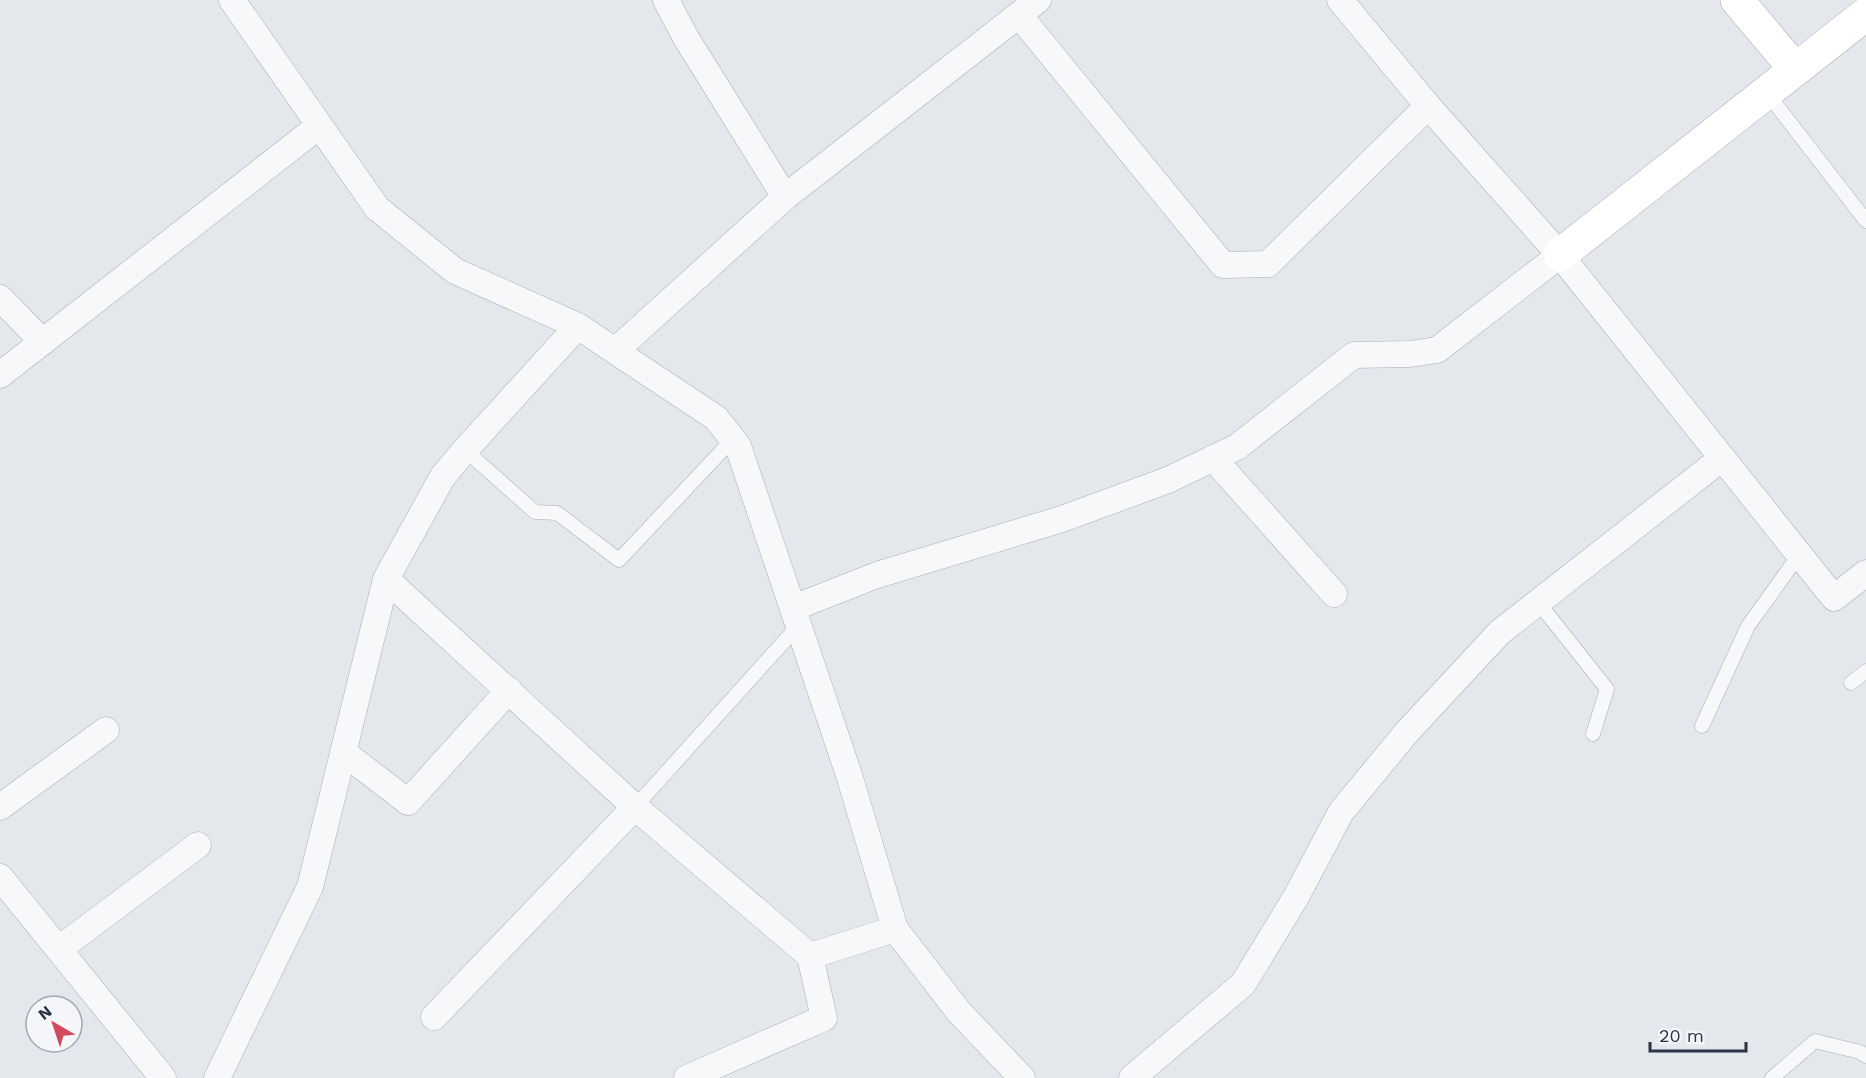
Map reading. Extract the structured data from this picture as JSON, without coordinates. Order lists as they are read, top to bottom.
{
  "scale_bar": "20 m",
  "north": "top left"
}
